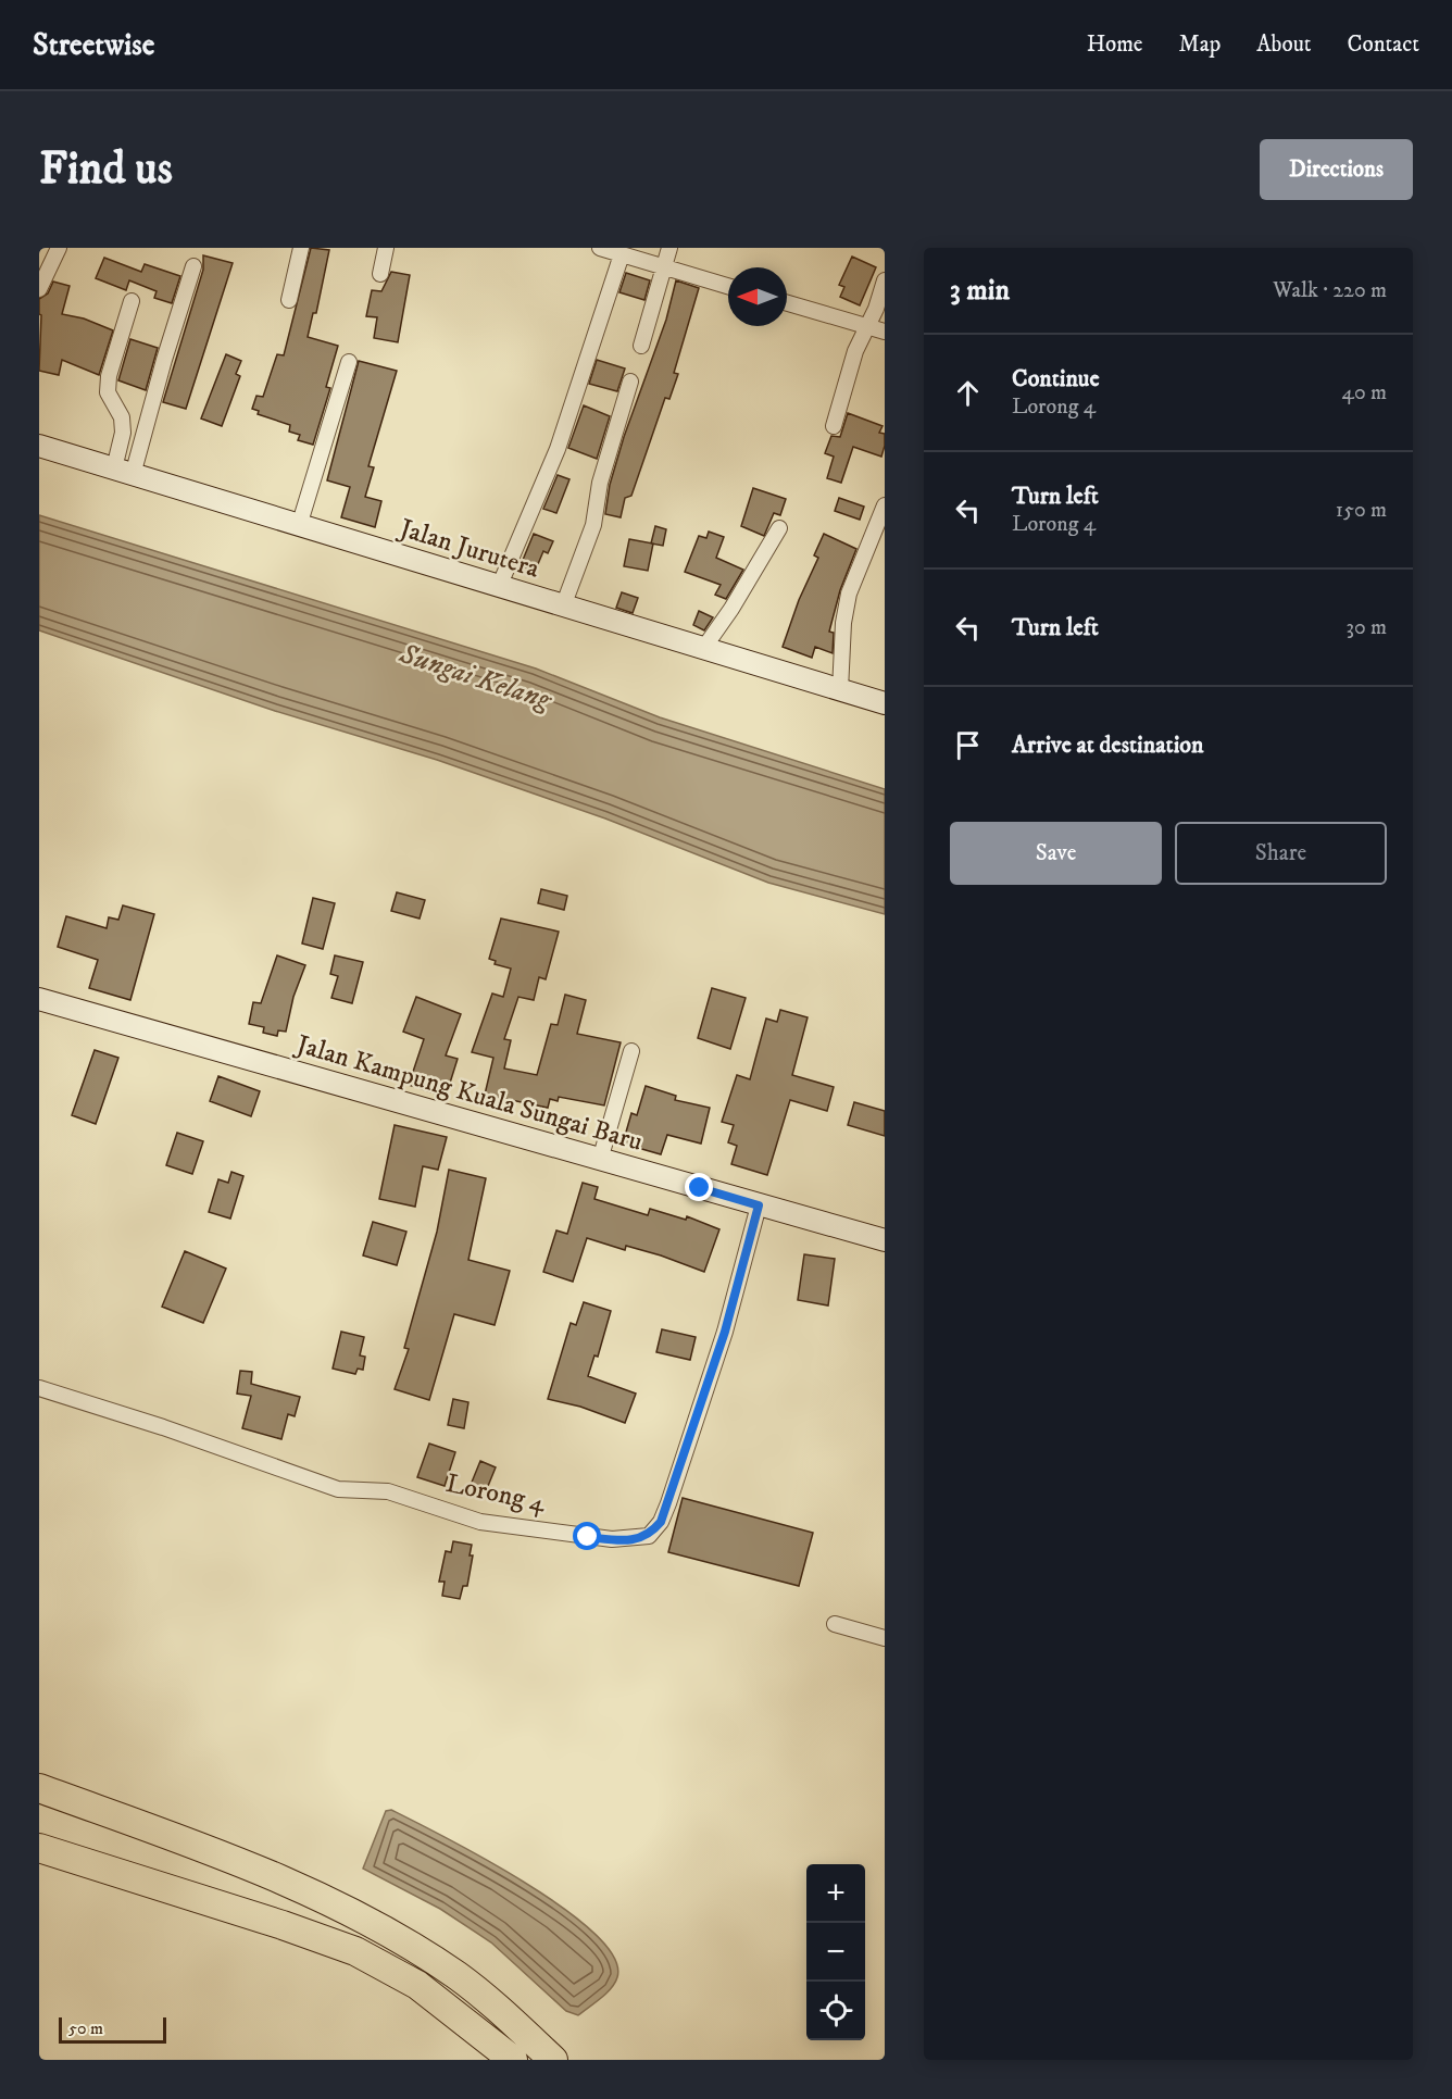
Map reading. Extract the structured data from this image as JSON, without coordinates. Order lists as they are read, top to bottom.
{
  "streets": {
    "street": ["Jalan Jurutera", "Jalan Kampung Kuala Sungai Baru", "Lorong 4"]
  },
  "crossings": [
    ["Jalan Kampung Kuala Sungai Baru", "Lorong 4"]
  ],
  "water": ["Sungai Kelang"],
  "scale_bar": "50 m",
  "north": "left",
  "page": {
    "header": "Streetwise",
    "nav": [
      "Home",
      "Map",
      "About",
      "Contact"
    ],
    "buttons": [
      "Directions",
      ["Save", "Share"]
    ],
    "title": "Find us",
    "heading": ["3 min", "Walk · 220 m"],
    "list": [
      ["Continue", "Lorong 4", "40 m"],
      ["Turn left", "Lorong 4", "150 m"],
      ["Turn left", "30 m"],
      "Arrive at destination"
    ],
    "map_buttons": ["+", "−"],
    "scale": "50 m"
  }
}
